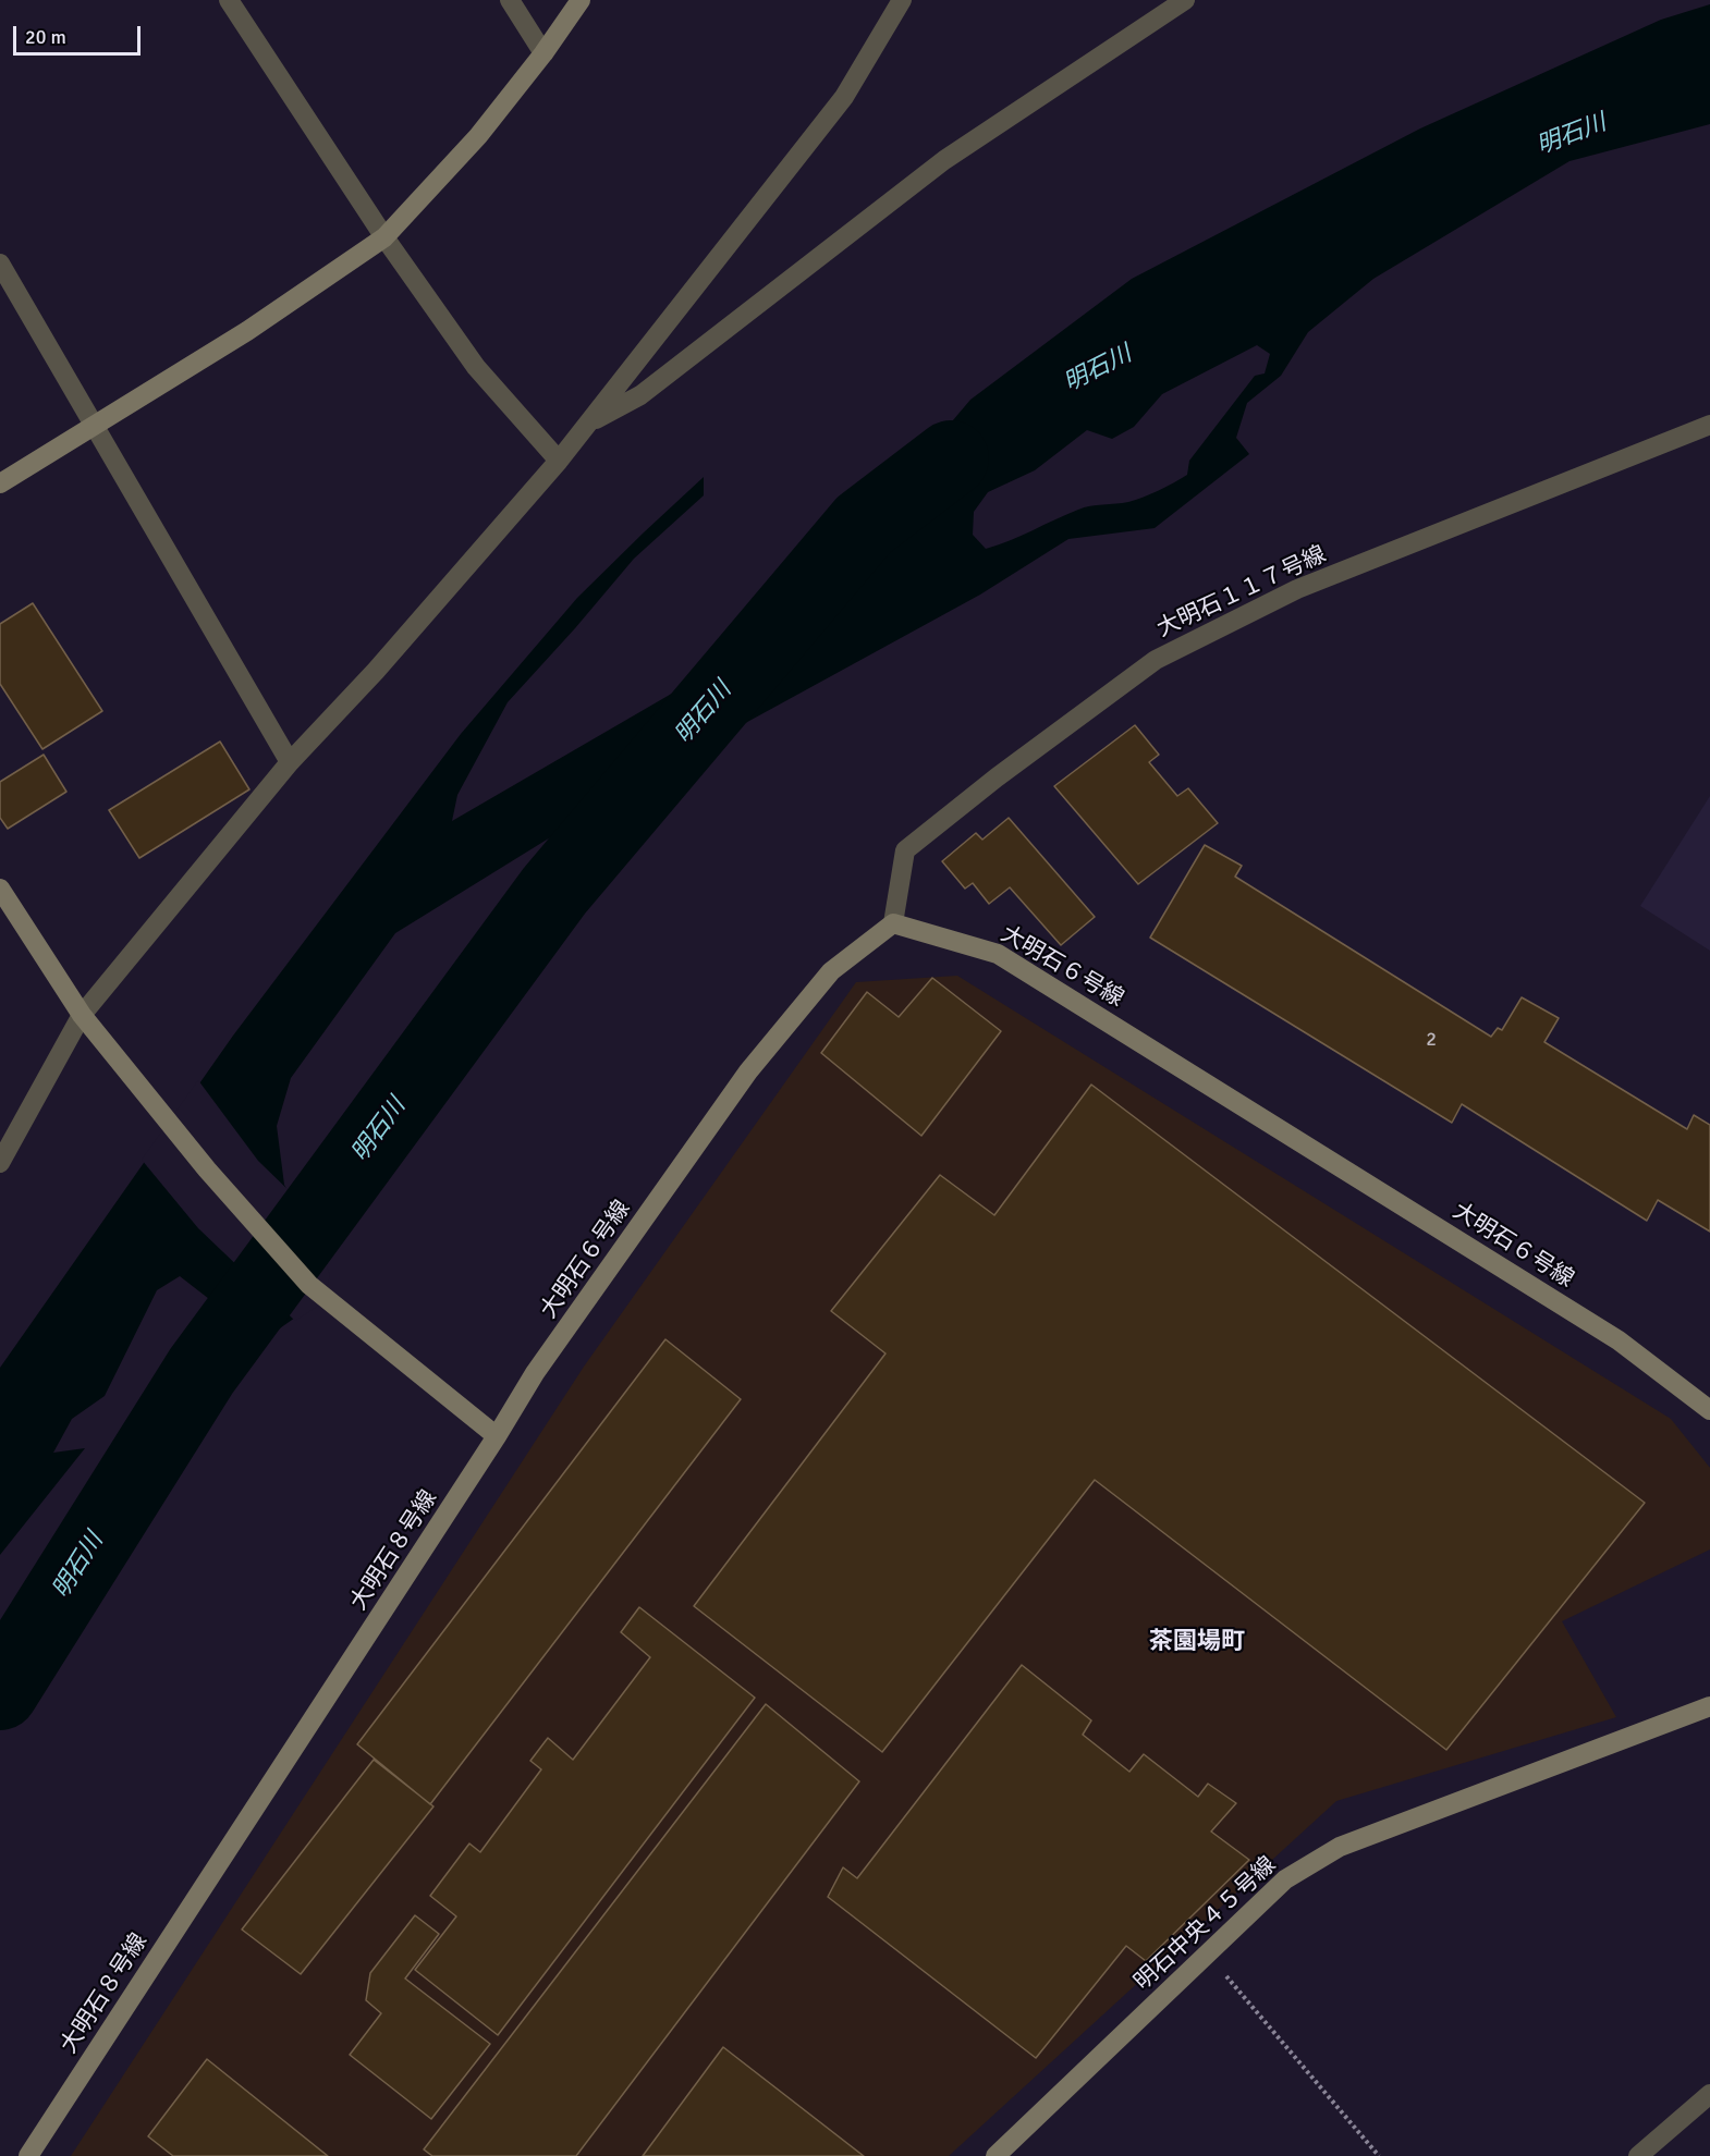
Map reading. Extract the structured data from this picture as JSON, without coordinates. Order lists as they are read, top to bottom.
{
  "streets": {
    "street": [
      "大明石１１７号線",
      "大明石６号線",
      "大明石８号線",
      "明石中央４５号線"
    ]
  },
  "crossings": [
    ["大明石１１７号線", "大明石６号線"],
    ["大明石６号線", "大明石８号線"]
  ],
  "districts": ["茶園場町"],
  "water": ["明石川"],
  "house_numbers": ["2"],
  "scale_bar": "20 m"
}
